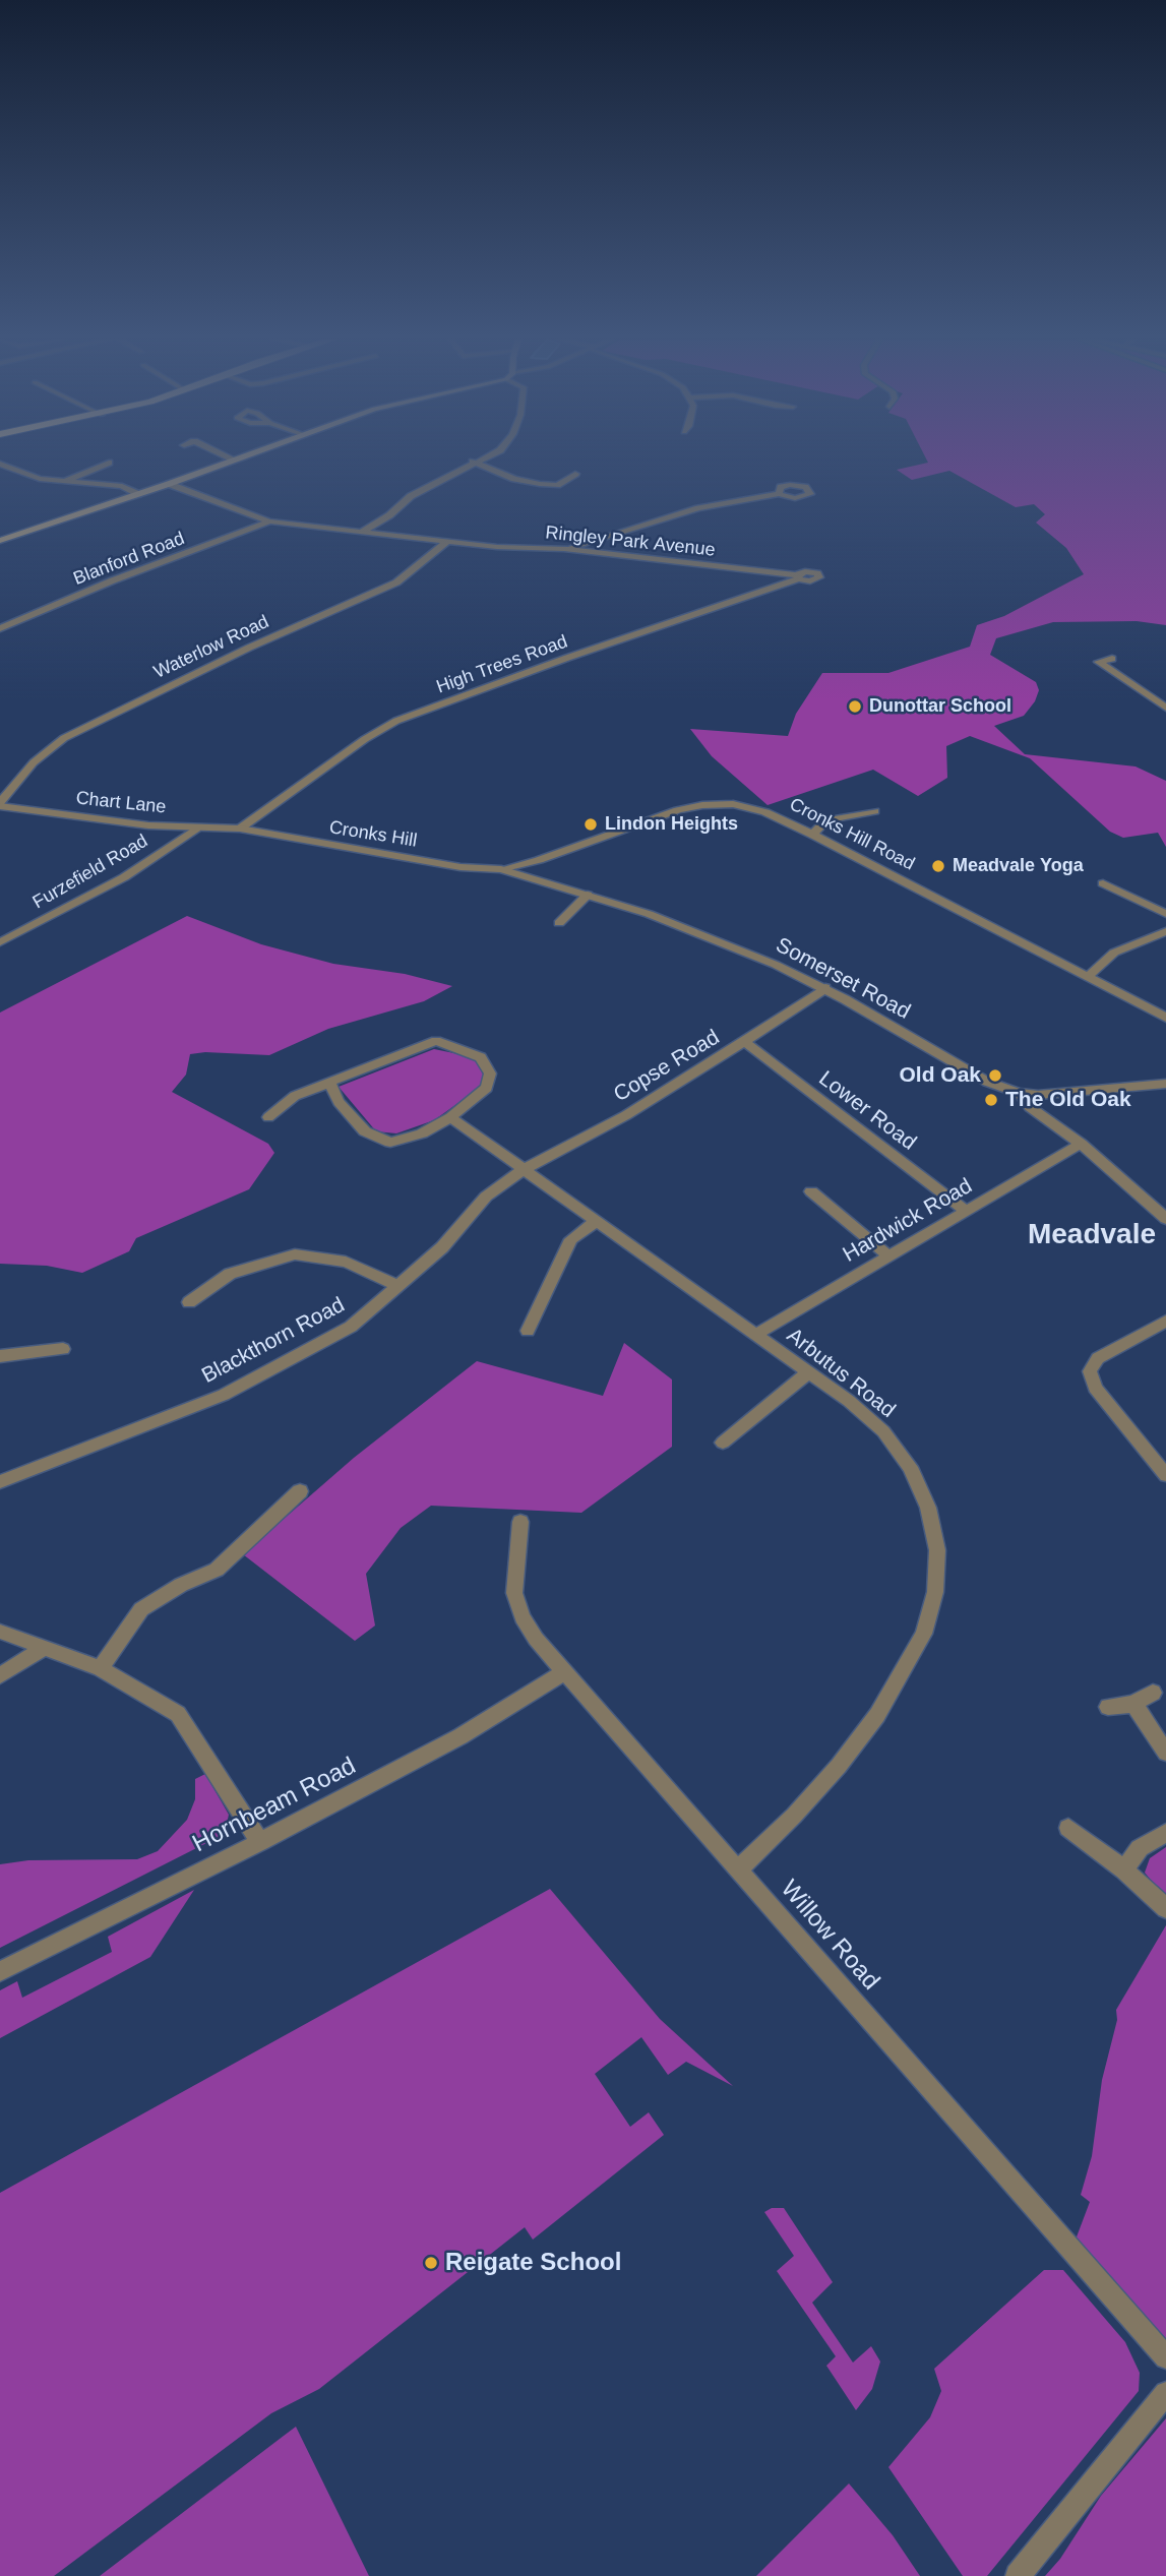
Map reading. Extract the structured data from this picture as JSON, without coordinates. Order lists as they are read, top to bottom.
{
  "streets": {
    "street": [
      "Ringley Park Avenue",
      "Blanford Road",
      "Waterlow Road",
      "High Trees Road",
      "Chart Lane",
      "Cronks Hill",
      "Cronks Hill Road",
      "Furzefield Road",
      "Somerset Road",
      "Copse Road",
      "Lower Road",
      "Hardwick Road",
      "Blackthorn Road",
      "Arbutus Road",
      "Hornbeam Road",
      "Willow Road"
    ]
  },
  "crossings": [
    ["Ringley Park Avenue", "Blanford Road"],
    ["Ringley Park Avenue", "Waterlow Road"],
    ["Ringley Park Avenue", "High Trees Road"],
    ["Waterlow Road", "Chart Lane"],
    ["High Trees Road", "Chart Lane"],
    ["High Trees Road", "Cronks Hill"],
    ["Chart Lane", "Cronks Hill"],
    ["Chart Lane", "Furzefield Road"],
    ["Cronks Hill", "Cronks Hill Road"],
    ["Cronks Hill", "Somerset Road"],
    ["Cronks Hill Road", "Somerset Road"],
    ["Somerset Road", "Copse Road"],
    ["Copse Road", "Lower Road"],
    ["Copse Road", "Blackthorn Road"],
    ["Copse Road", "Arbutus Road"],
    ["Lower Road", "Hardwick Road"],
    ["Hardwick Road", "Arbutus Road"],
    ["Blackthorn Road", "Arbutus Road"],
    ["Arbutus Road", "Willow Road"],
    ["Hornbeam Road", "Willow Road"]
  ],
  "districts": ["Meadvale"],
  "places": [
    "Dunottar School",
    "Lindon Heights",
    "Meadvale Yoga",
    "Old Oak",
    "The Old Oak",
    "Reigate School"
  ]
}
